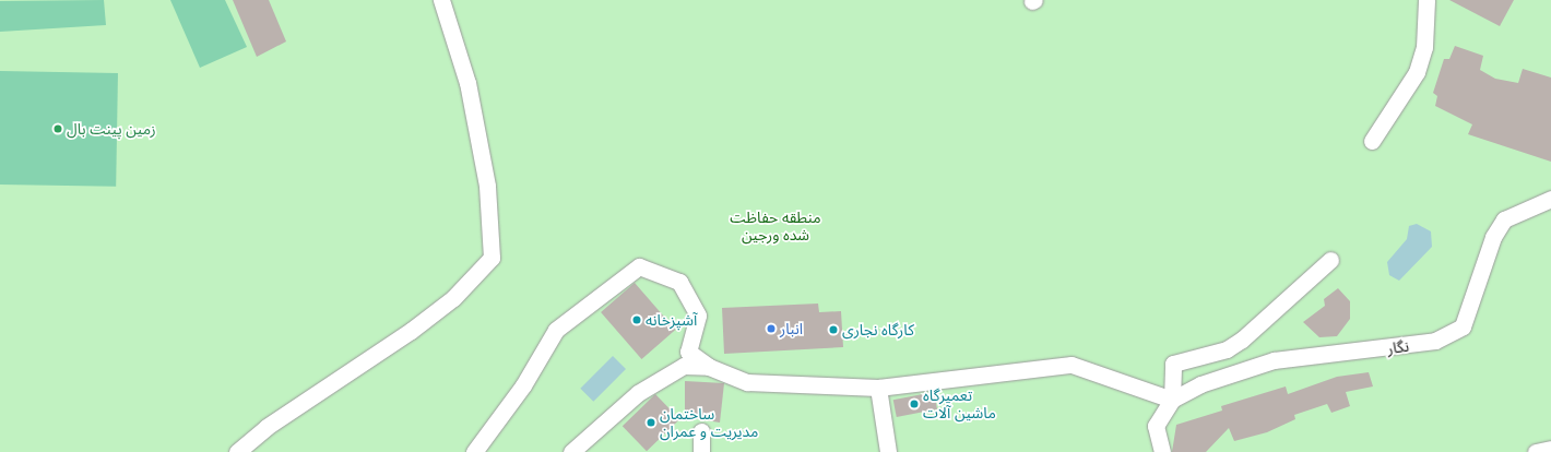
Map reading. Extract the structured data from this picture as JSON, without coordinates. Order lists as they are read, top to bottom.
{
  "streets": {
    "street": ["نگار"]
  },
  "parks": ["منطقه حفاظت شده ورجین"],
  "places": [
    "زمین پینت بال",
    "آشپزخانه",
    "انبار",
    "کارگاه نجاری",
    "تعمیرگاه ماشین آلات",
    "ساختمان مدیریت و عمران"
  ]
}
